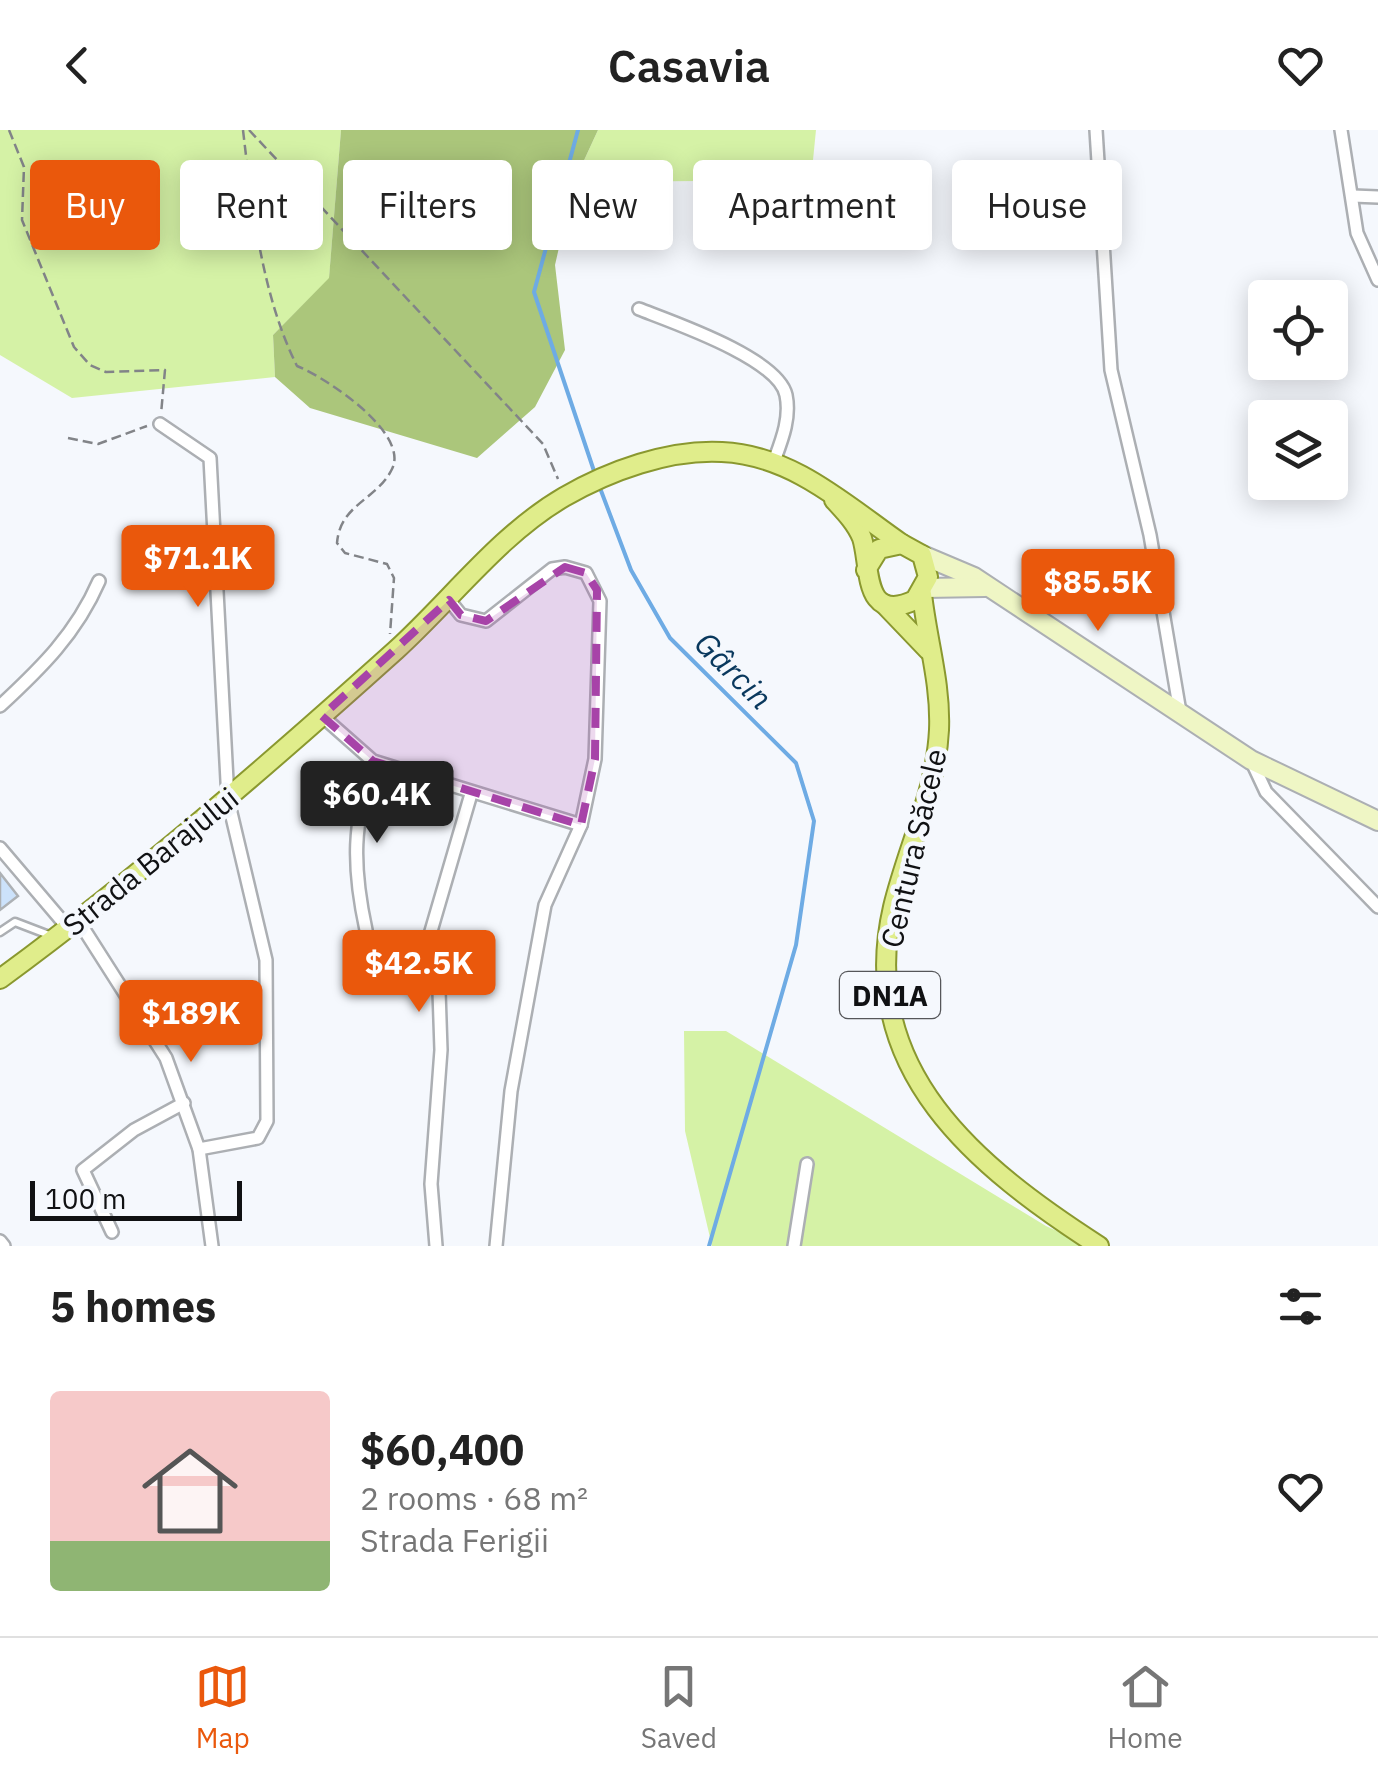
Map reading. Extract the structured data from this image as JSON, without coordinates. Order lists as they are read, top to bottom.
{
  "streets": {
    "main road": ["Centura Săcele", "Strada Barajului", "DN1A"]
  },
  "crossings": [
    ["Centura Săcele", "DN1A"]
  ],
  "water": ["Gârcin"],
  "scale_bar": "100 m",
  "page": {
    "header": "Casavia",
    "chip": [
      "Buy",
      "Rent",
      "Filters",
      "New",
      "Apartment",
      "House"
    ],
    "price": [
      "$71.1K",
      "$85.5K",
      "$60.4K",
      "$42.5K",
      "$189K"
    ],
    "scale": "100 m",
    "heading": "5 homes",
    "list": [
      {
        "name": "$60,400",
        "note": "2 rooms · 68 m² · Strada Ferigii"
      }
    ],
    "tabs": ["Map", "Saved", "Home"]
  }
}
